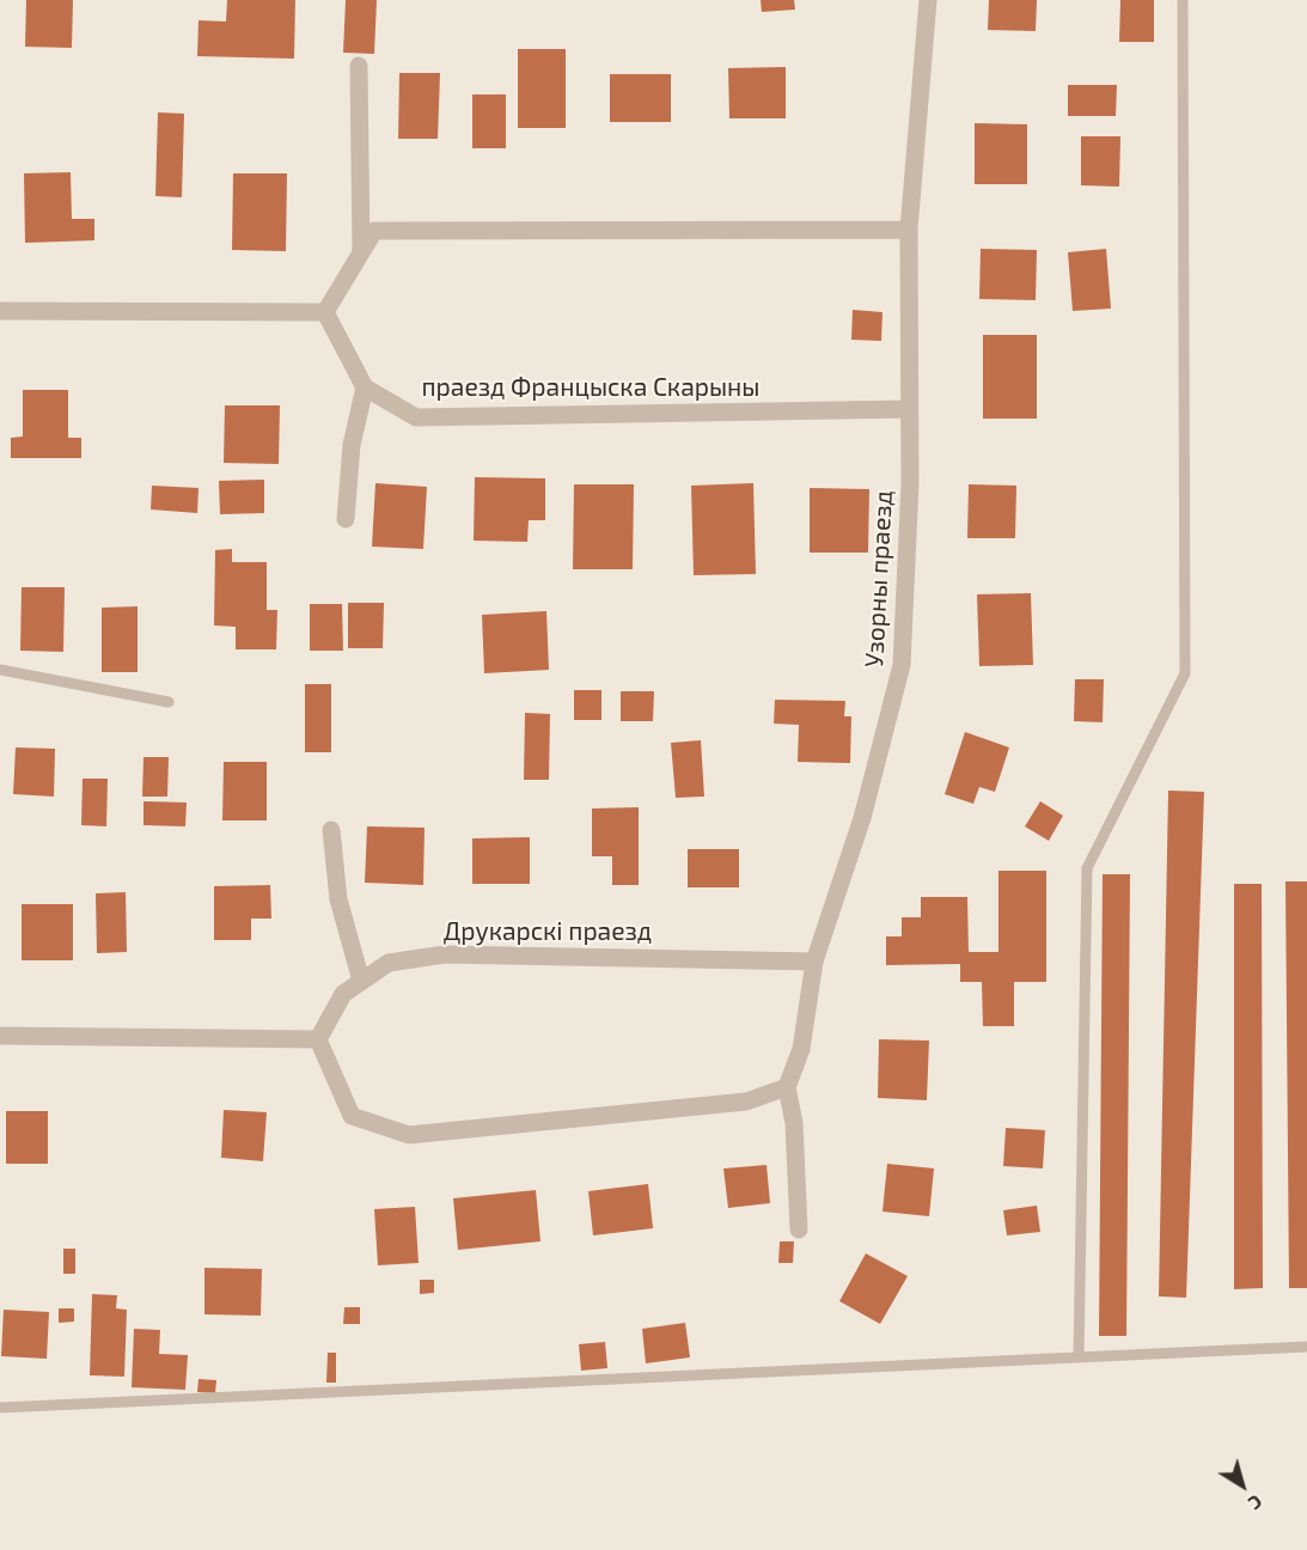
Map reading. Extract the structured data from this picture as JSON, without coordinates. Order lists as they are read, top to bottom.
{
  "streets": {
    "street": ["праезд Францыска Скарыны", "Узорны праезд", "Друкарскі праезд"]
  },
  "crossings": [
    ["праезд Францыска Скарыны", "Узорны праезд"],
    ["Узорны праезд", "Друкарскі праезд"]
  ],
  "north": "bottom right"
}
